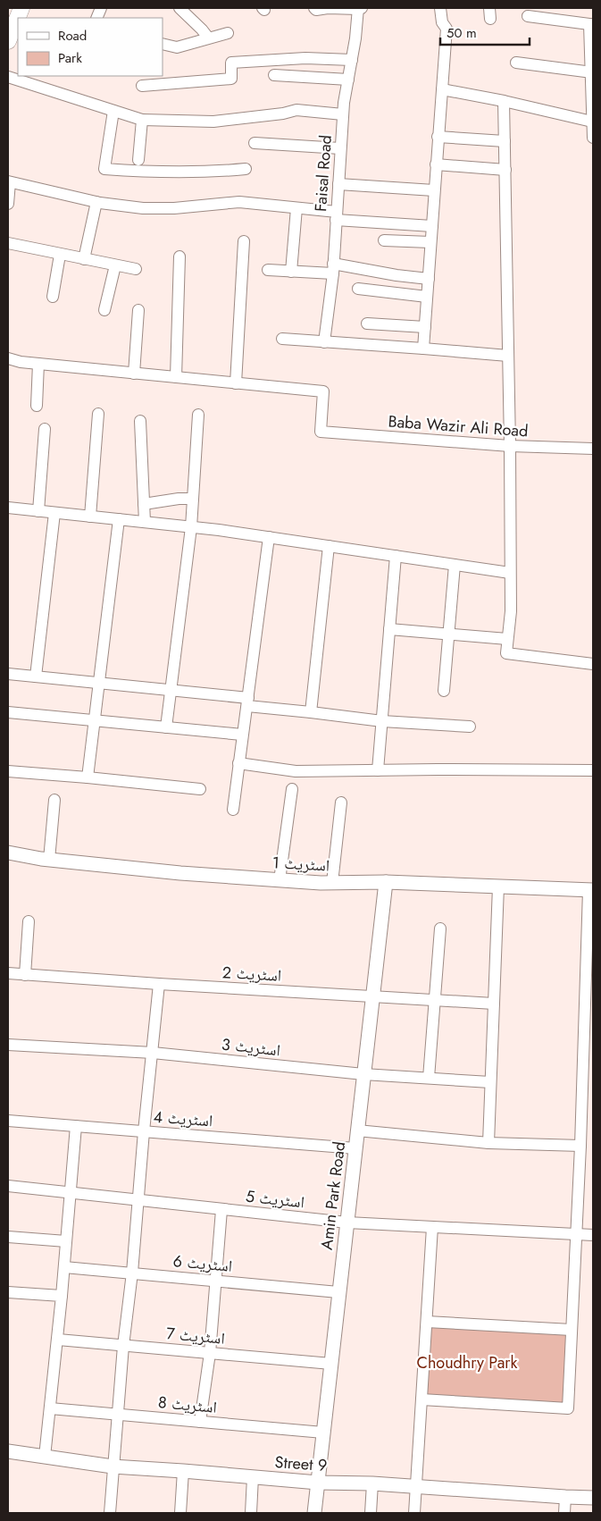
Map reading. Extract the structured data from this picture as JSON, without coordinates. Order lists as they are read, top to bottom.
{
  "streets": {
    "street": [
      "Faisal Road",
      "Baba Wazir Ali Road",
      "اسٹریٹ 1",
      "اسٹریٹ 2",
      "اسٹریٹ 3",
      "اسٹریٹ 4",
      "Amin Park Road",
      "اسٹریٹ 5",
      "اسٹریٹ 6",
      "اسٹریٹ 7",
      "اسٹریٹ 8",
      "Street 9"
    ]
  },
  "crossings": [
    ["اسٹریٹ 1", "Amin Park Road"],
    ["اسٹریٹ 2", "Amin Park Road"],
    ["اسٹریٹ 3", "Amin Park Road"],
    ["اسٹریٹ 4", "Amin Park Road"],
    ["Amin Park Road", "اسٹریٹ 5"],
    ["Amin Park Road", "اسٹریٹ 6"],
    ["Amin Park Road", "اسٹریٹ 7"],
    ["Amin Park Road", "اسٹریٹ 8"],
    ["Amin Park Road", "Street 9"]
  ],
  "parks": ["Choudhry Park"],
  "legend": ["Road", "Park"],
  "scale_bar": "50 m"
}
